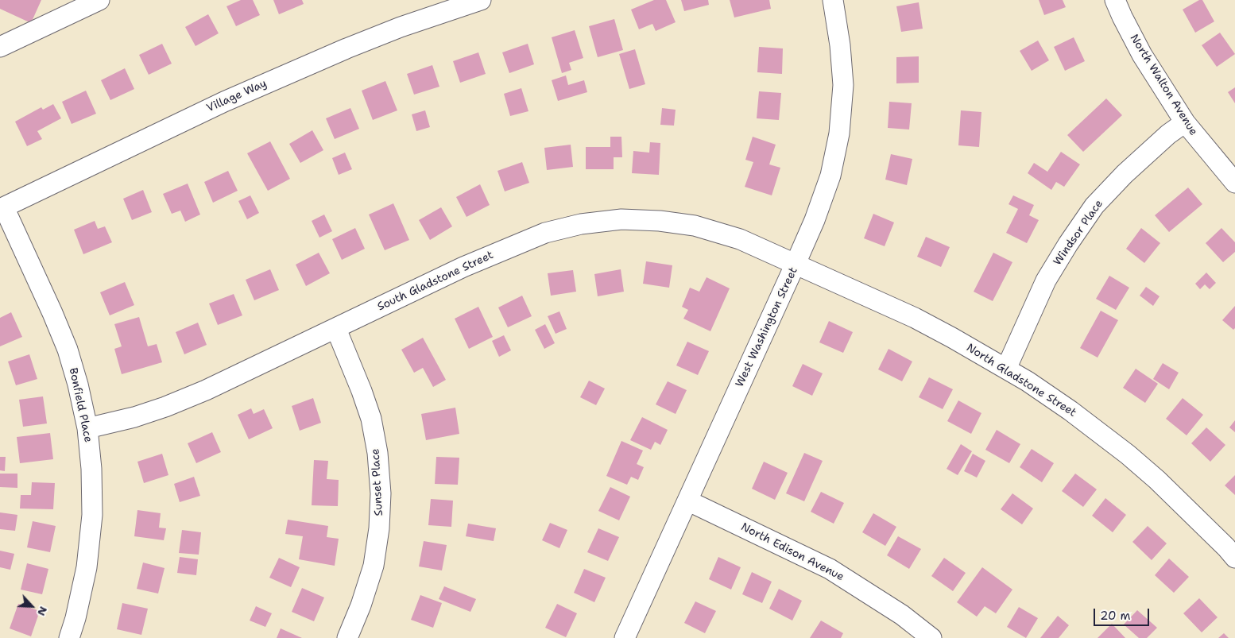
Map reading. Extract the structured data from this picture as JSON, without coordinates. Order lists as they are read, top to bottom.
{
  "streets": {
    "street": [
      "North Walton Avenue",
      "Village Way",
      "Windsor Place",
      "South Gladstone Street",
      "West Washington Street",
      "North Gladstone Street",
      "Bonfield Place",
      "Sunset Place",
      "North Edison Avenue"
    ]
  },
  "crossings": [
    ["North Walton Avenue", "Windsor Place"],
    ["Village Way", "Bonfield Place"],
    ["Windsor Place", "North Gladstone Street"],
    ["South Gladstone Street", "West Washington Street"],
    ["South Gladstone Street", "North Gladstone Street"],
    ["South Gladstone Street", "Bonfield Place"],
    ["South Gladstone Street", "Sunset Place"],
    ["West Washington Street", "North Gladstone Street"],
    ["West Washington Street", "North Edison Avenue"]
  ],
  "scale_bar": "20 m",
  "north": "bottom right"
}
